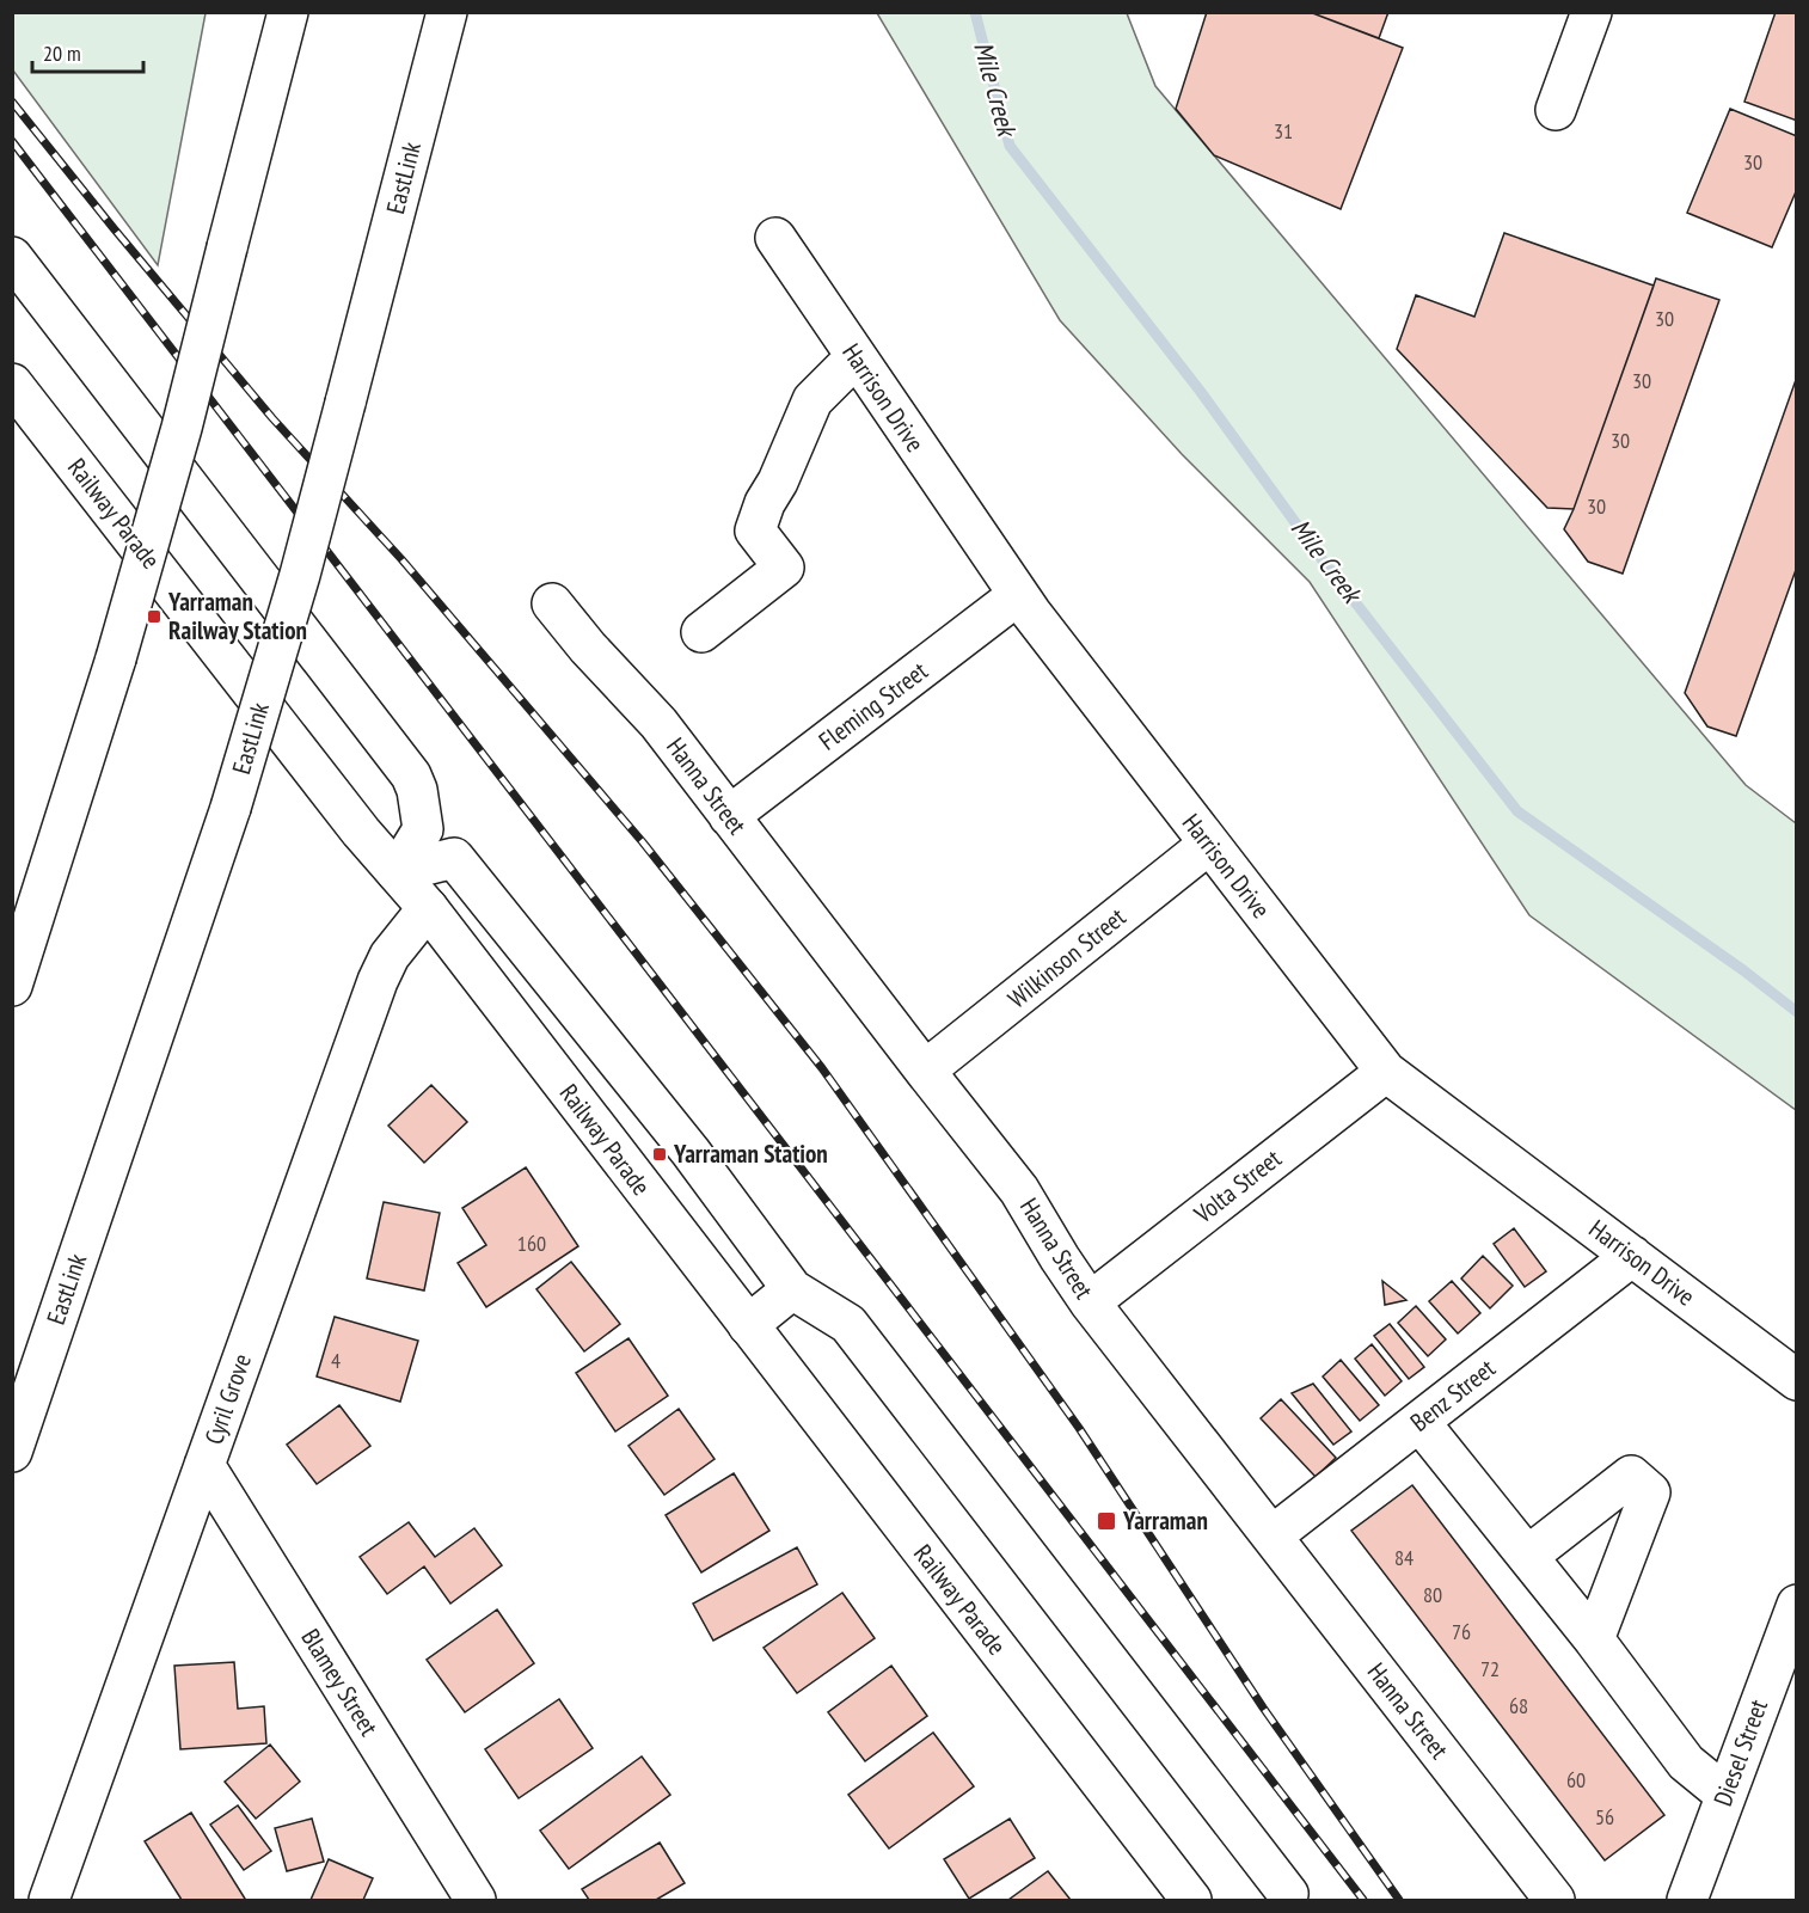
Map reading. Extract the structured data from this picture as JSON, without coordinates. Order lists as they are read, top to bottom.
{
  "streets": {
    "main road": [
      "EastLink",
      "Harrison Drive",
      "Railway Parade",
      "Fleming Street",
      "Hanna Street",
      "Wilkinson Street",
      "Volta Street",
      "Benz Street",
      "Cyril Grove",
      "Blamey Street",
      "Diesel Street"
    ]
  },
  "crossings": [
    ["Harrison Drive", "Fleming Street"],
    ["Harrison Drive", "Wilkinson Street"],
    ["Harrison Drive", "Volta Street"],
    ["Harrison Drive", "Benz Street"],
    ["Railway Parade", "Cyril Grove"],
    ["Fleming Street", "Hanna Street"],
    ["Hanna Street", "Wilkinson Street"],
    ["Hanna Street", "Volta Street"],
    ["Hanna Street", "Benz Street"],
    ["Cyril Grove", "Blamey Street"]
  ],
  "water": ["Mile Creek"],
  "places": {
    "transit": ["Yarraman Railway Station", "Yarraman Station", "Yarraman"]
  },
  "house_numbers": [
    "31",
    "30",
    "30",
    "30",
    "30",
    "30",
    "160",
    "4",
    "84",
    "80",
    "76",
    "72",
    "68",
    "60",
    "56"
  ],
  "scale_bar": "20 m"
}
